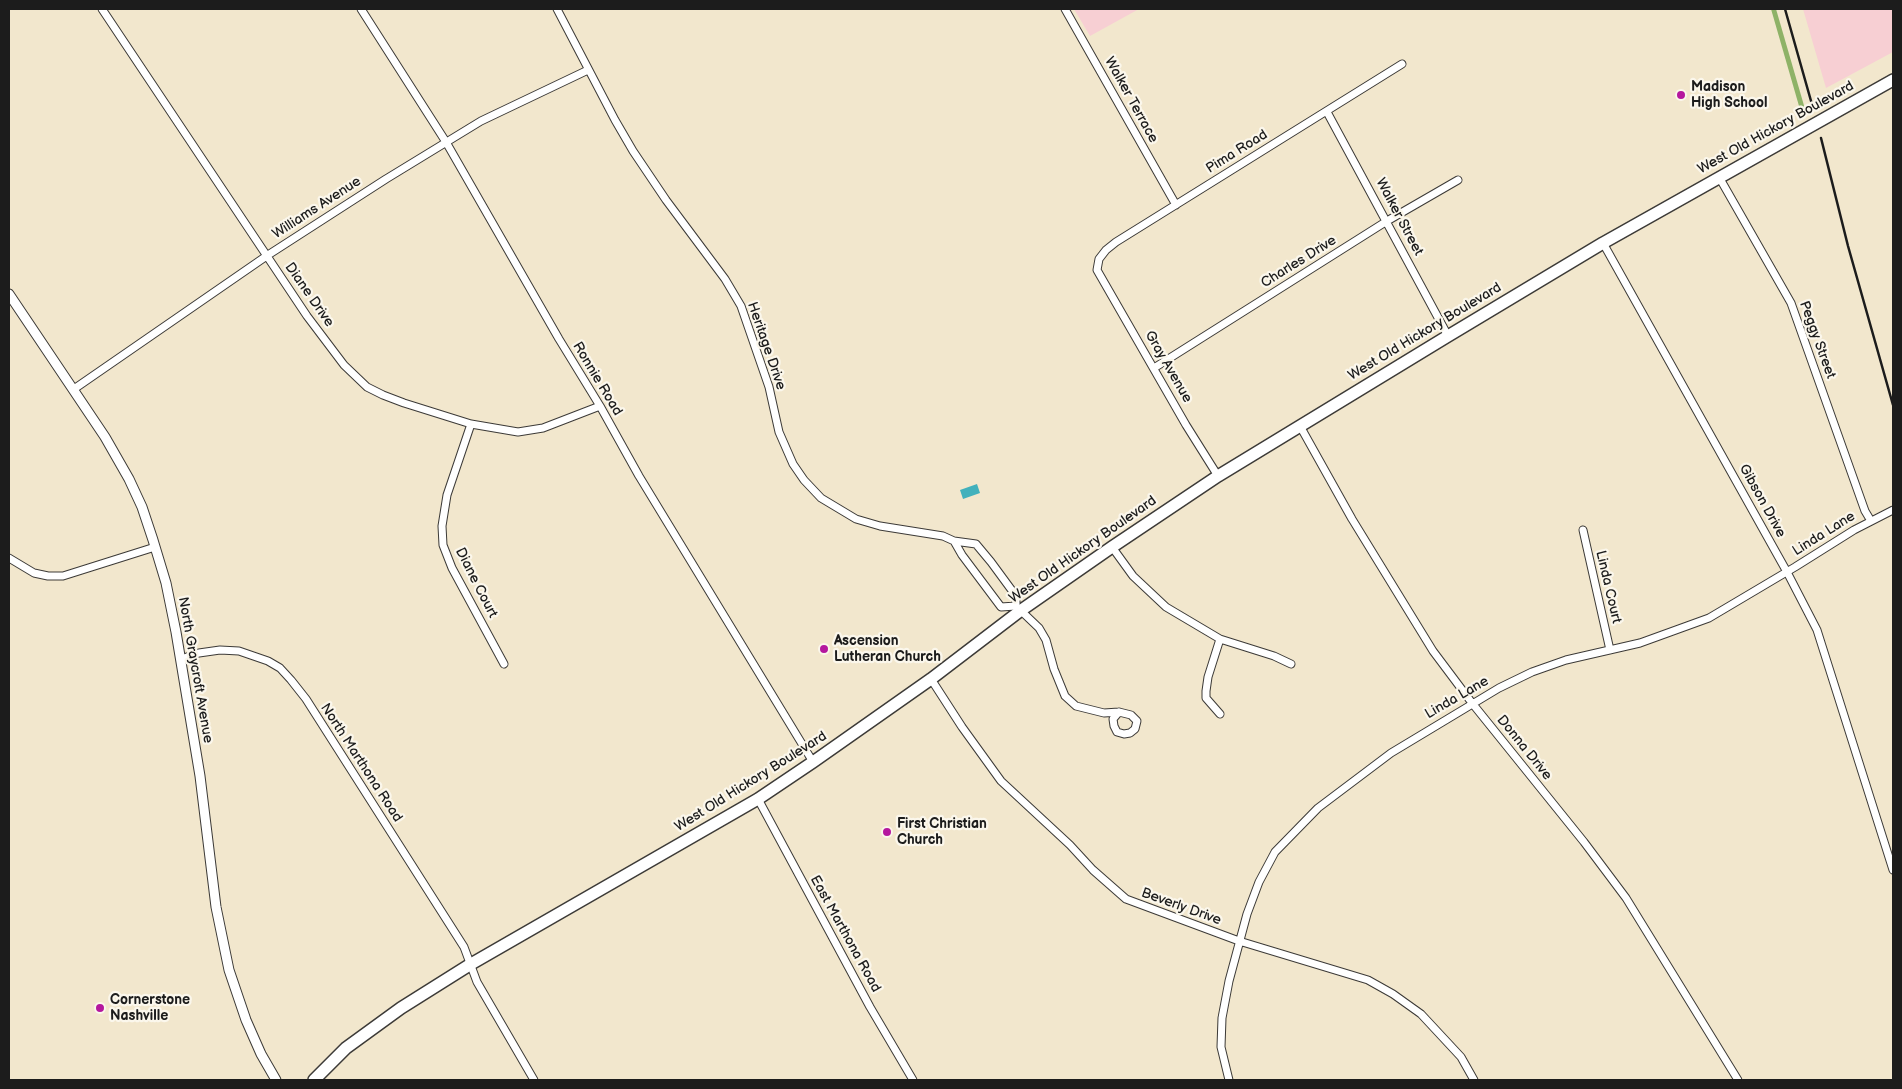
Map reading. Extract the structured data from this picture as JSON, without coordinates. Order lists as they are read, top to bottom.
{
  "streets": {
    "main road": ["West Old Hickory Boulevard"],
    "street": [
      "Walker Terrace",
      "Pima Road",
      "Williams Avenue",
      "Walker Street",
      "Charles Drive",
      "Diane Drive",
      "Peggy Street",
      "Heritage Drive",
      "Gray Avenue",
      "Ronnie Road",
      "Gibson Drive",
      "Linda Lane",
      "Diane Court",
      "Linda Court",
      "North Graycroft Avenue",
      "Donna Drive",
      "North Marthona Road",
      "Beverly Drive",
      "East Marthona Road"
    ]
  },
  "crossings": [
    ["Walker Terrace", "Pima Road"],
    ["West Old Hickory Boulevard", "Walker Street"],
    ["West Old Hickory Boulevard", "Peggy Street"],
    ["West Old Hickory Boulevard", "Heritage Drive"],
    ["West Old Hickory Boulevard", "Gray Avenue"],
    ["West Old Hickory Boulevard", "Ronnie Road"],
    ["West Old Hickory Boulevard", "Gibson Drive"],
    ["West Old Hickory Boulevard", "Donna Drive"],
    ["West Old Hickory Boulevard", "North Marthona Road"],
    ["West Old Hickory Boulevard", "Beverly Drive"],
    ["West Old Hickory Boulevard", "East Marthona Road"],
    ["Pima Road", "Walker Street"],
    ["Pima Road", "Gray Avenue"],
    ["Williams Avenue", "Diane Drive"],
    ["Williams Avenue", "Heritage Drive"],
    ["Williams Avenue", "Ronnie Road"],
    ["Williams Avenue", "North Graycroft Avenue"],
    ["Walker Street", "Charles Drive"],
    ["Charles Drive", "Gray Avenue"],
    ["Diane Drive", "Ronnie Road"],
    ["Diane Drive", "Diane Court"],
    ["Peggy Street", "Linda Lane"],
    ["Gibson Drive", "Linda Lane"],
    ["Linda Lane", "Linda Court"],
    ["Linda Lane", "Donna Drive"],
    ["Linda Lane", "Beverly Drive"],
    ["North Graycroft Avenue", "North Marthona Road"]
  ],
  "places": [
    "Madison High School",
    "Ascension Lutheran Church",
    "First Christian Church",
    "Cornerstone Nashville"
  ]
}
